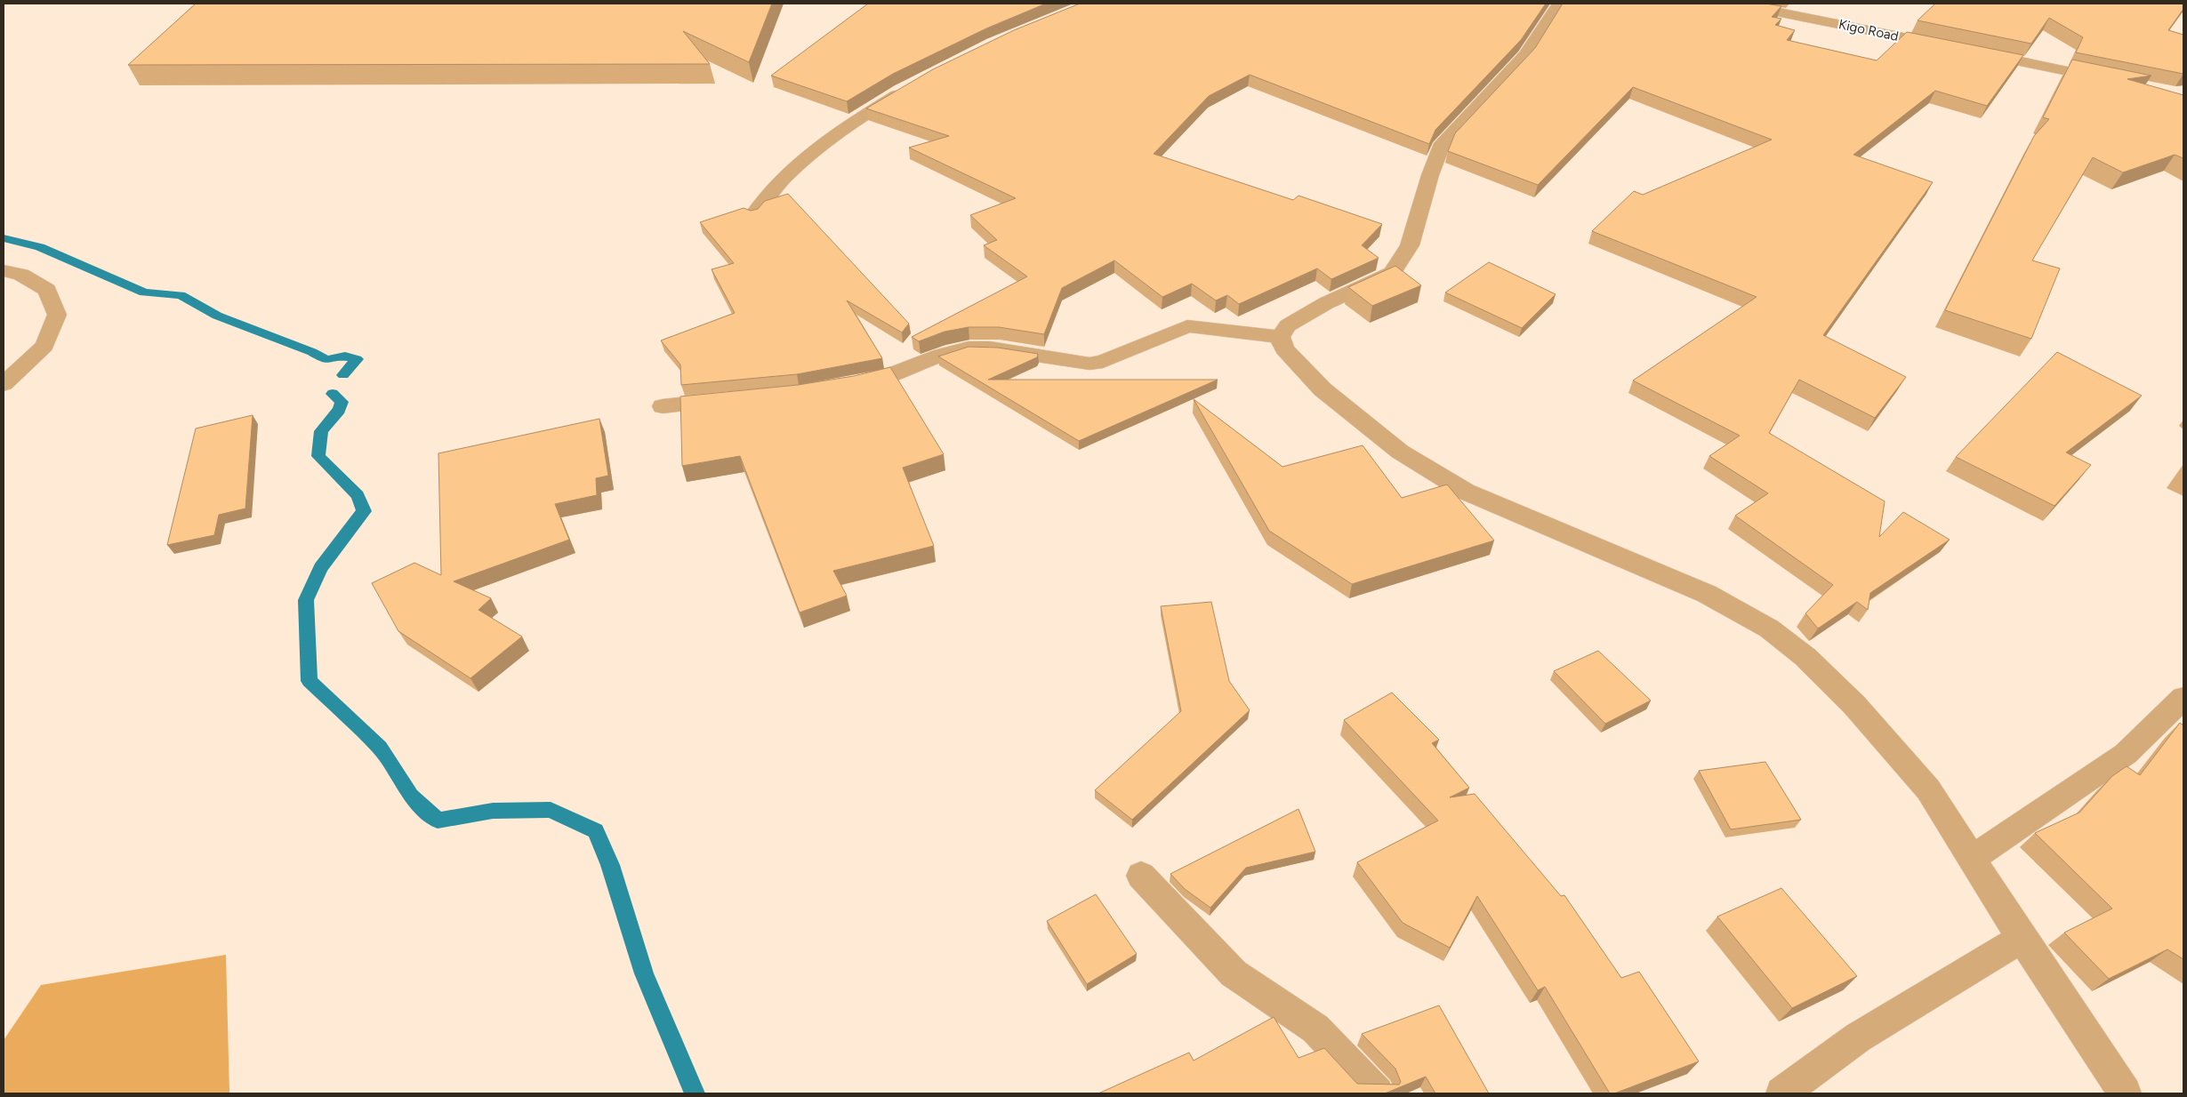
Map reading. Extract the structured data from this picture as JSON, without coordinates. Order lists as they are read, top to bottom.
{
  "streets": {
    "street": ["Kigo Road"]
  }
}
